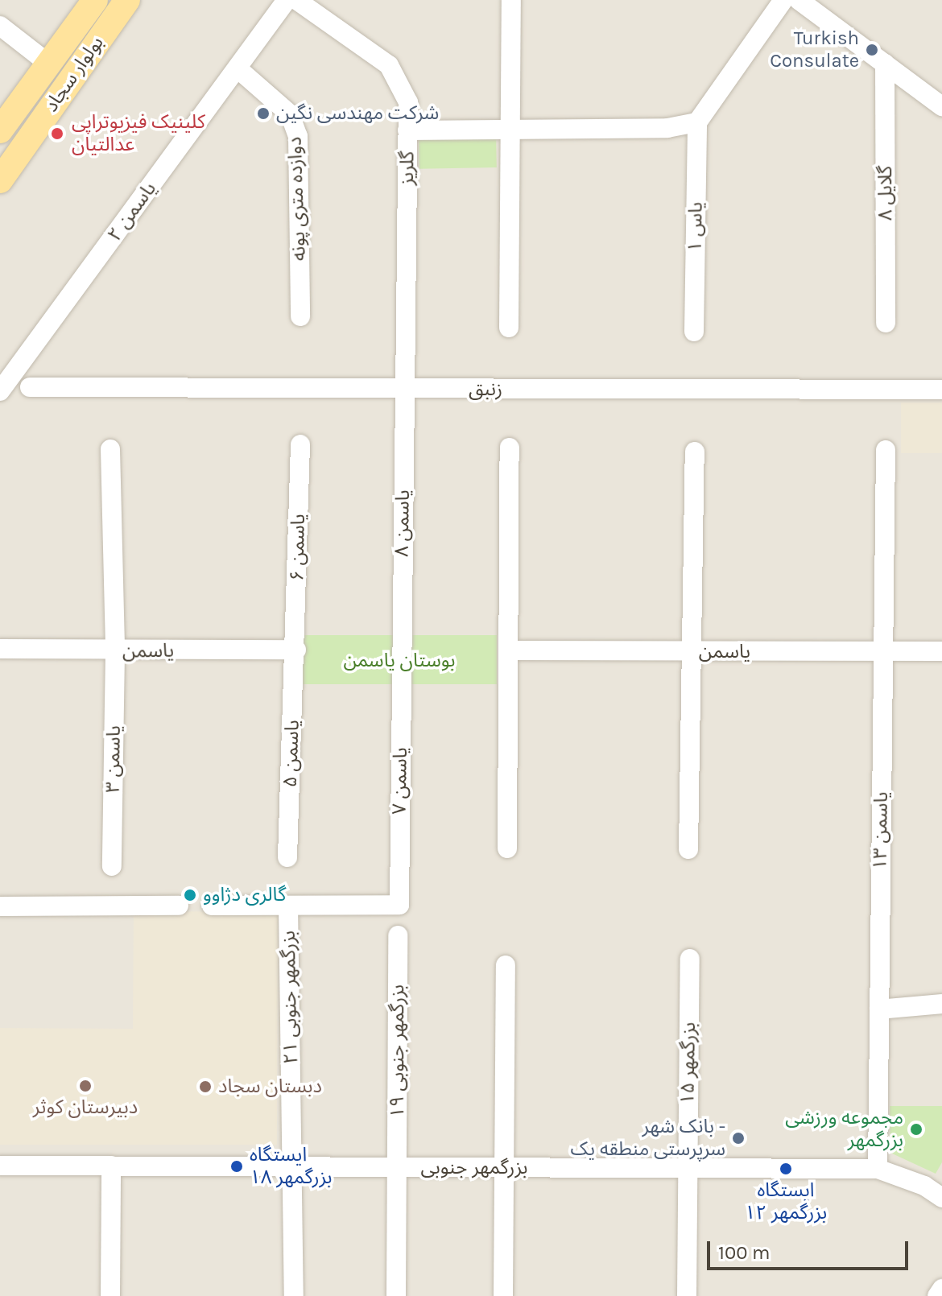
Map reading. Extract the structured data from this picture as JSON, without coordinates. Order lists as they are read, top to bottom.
{
  "streets": {
    "main road": ["بولوار سجاد"],
    "street": [
      "گلریز",
      "گلایل ۸",
      "دوازده متری پونه",
      "یاسمن ۲",
      "یاس ۱",
      "زنبق",
      "یاسمن ۸",
      "یاسمن ۶",
      "یاسمن",
      "یاسمن ۵",
      "یاسمن ۳",
      "یاسمن ۷",
      "یاسمن ۱۳",
      "بزرگمهر جنوبی ۲۱",
      "بزرگمهر جنوبی ۱۹",
      "بزرگمهر ۱۵",
      "بزرگمهر جنوبی"
    ]
  },
  "crossings": [
    ["گلریز", "زنبق"],
    ["گلریز", "یاسمن ۸"],
    ["دوازده متری پونه", "یاسمن ۲"],
    ["زنبق", "یاسمن ۸"],
    ["یاسمن ۸", "یاسمن ۷"],
    ["یاسمن ۶", "یاسمن"],
    ["یاسمن ۶", "یاسمن ۵"],
    ["یاسمن", "یاسمن ۵"],
    ["یاسمن", "یاسمن ۳"],
    ["یاسمن", "یاسمن ۱۳"],
    ["یاسمن ۷", "بزرگمهر جنوبی ۲۱"],
    ["یاسمن ۱۳", "بزرگمهر جنوبی"],
    ["بزرگمهر جنوبی ۲۱", "بزرگمهر جنوبی"],
    ["بزرگمهر جنوبی ۱۹", "بزرگمهر جنوبی"],
    ["بزرگمهر ۱۵", "بزرگمهر جنوبی"]
  ],
  "parks": ["بوستان یاسمن"],
  "places": [
    "Turkish Consulate",
    "شرکت مهندسی نگین",
    "کلینیک فیزیوتراپی عدالتیان",
    "گالری دژاوو",
    "دبیرستان کوثر",
    "دبستان سجاد",
    "مجموعه ورزشی بزرگمهر",
    "بانک شهر - سرپرستی منطقه یک",
    "ایستگاه بزرگمهر ۱۸",
    "ایستگاه بزرگمهر ۱۲"
  ],
  "scale_bar": "100 m"
}
